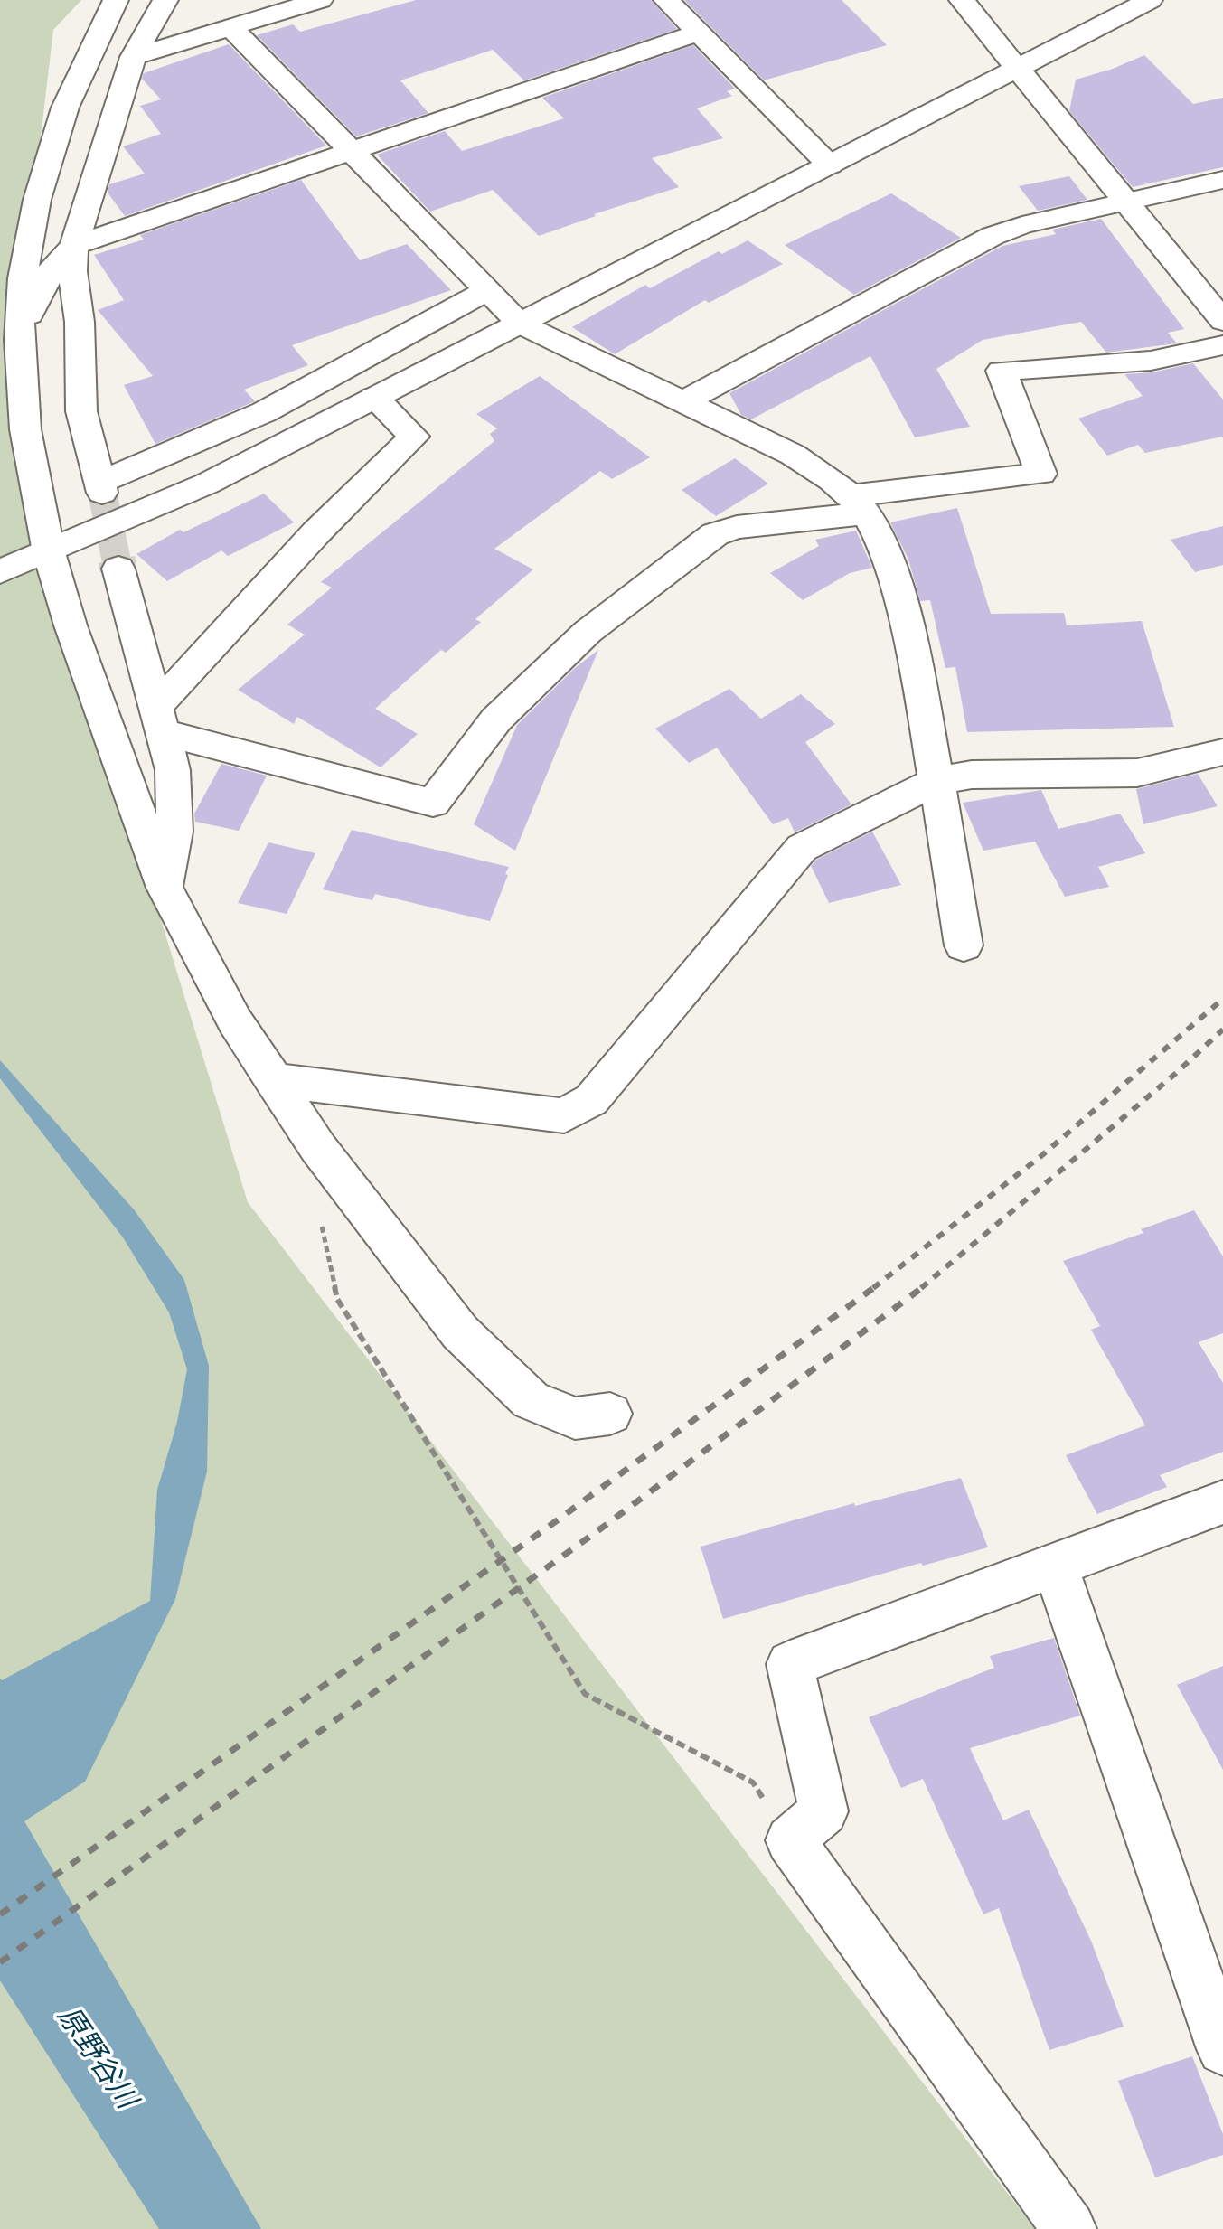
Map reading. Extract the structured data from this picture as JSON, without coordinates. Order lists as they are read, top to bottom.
{
  "water": ["原野谷川"]
}
